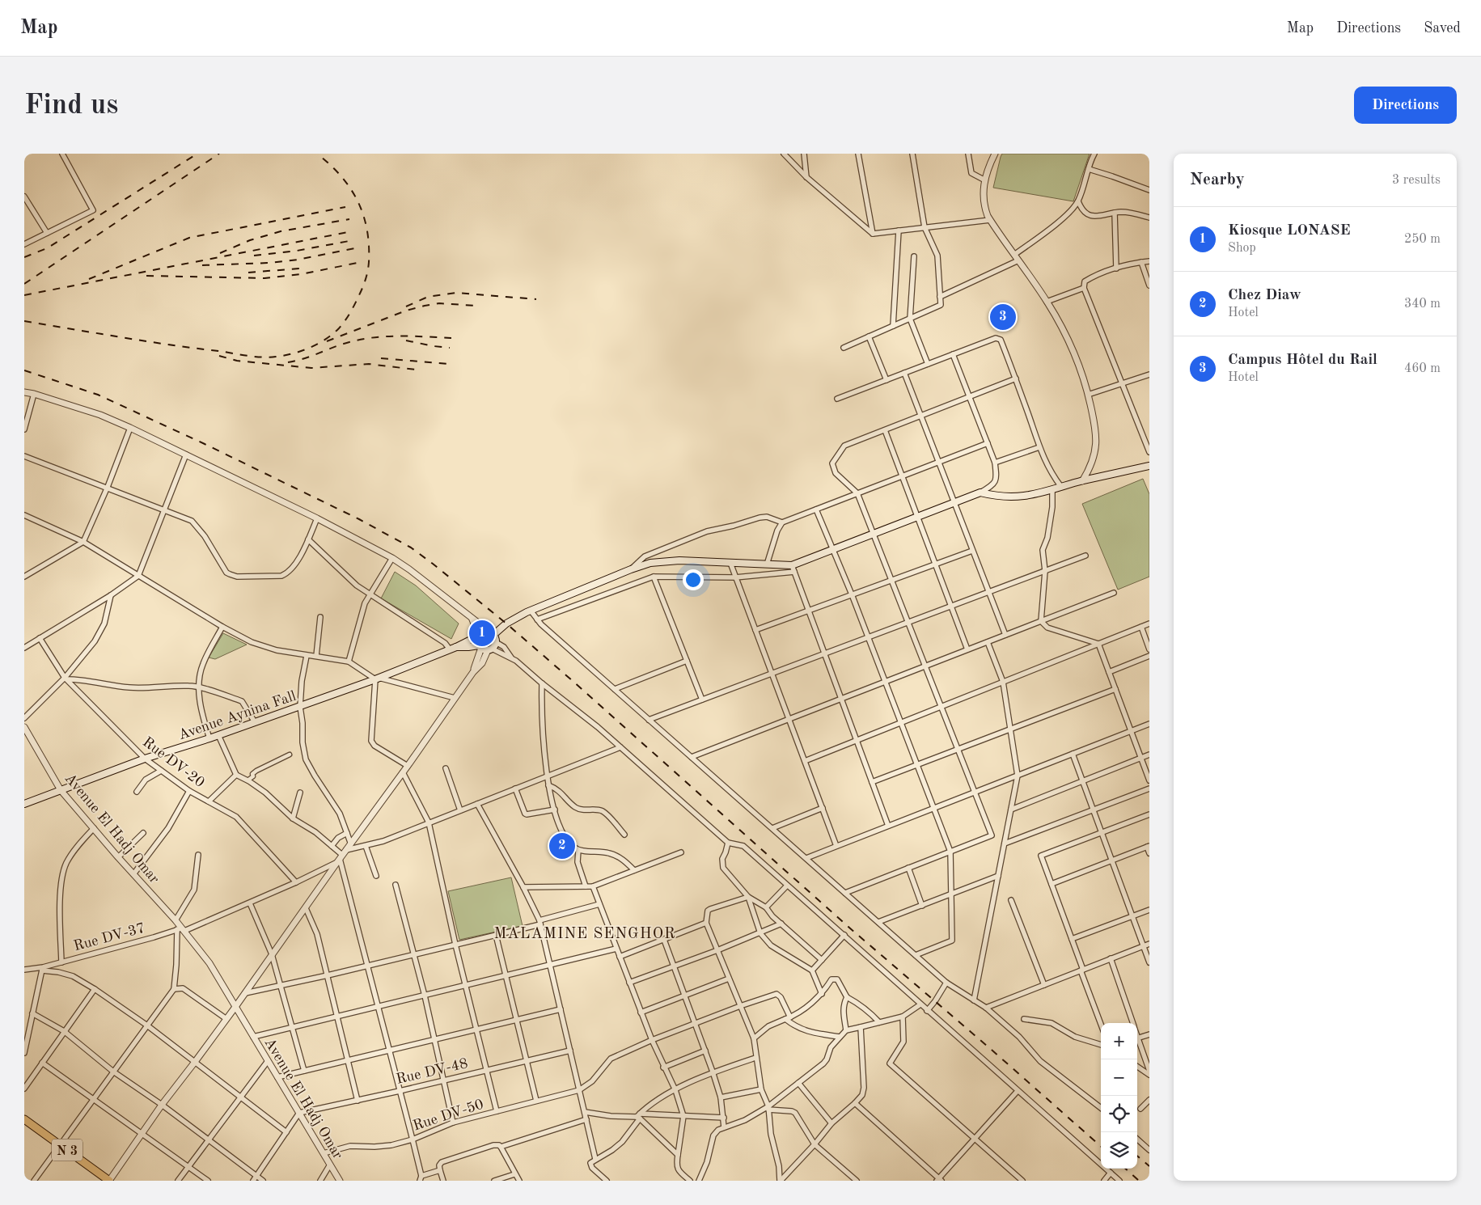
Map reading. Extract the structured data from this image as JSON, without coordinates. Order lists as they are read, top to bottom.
{
  "streets": {
    "main road": ["Avenue Aynina Fall", "N 3"],
    "street": [
      "Rue DV-20",
      "Avenue El Hadj Omar",
      "Rue DV-37",
      "Rue DV-48",
      "Rue DV-50"
    ]
  },
  "crossings": [
    ["Avenue Aynina Fall", "Rue DV-20"],
    ["Avenue Aynina Fall", "Avenue El Hadj Omar"],
    ["Rue DV-20", "Rue DV-37"],
    ["Avenue El Hadj Omar", "Rue DV-37"],
    ["Avenue El Hadj Omar", "Rue DV-48"],
    ["Avenue El Hadj Omar", "Rue DV-50"]
  ],
  "districts": ["MALAMINE SENGHOR"],
  "page": {
    "header": "Map",
    "nav": ["Map", "Directions", "Saved"],
    "buttons": "Directions",
    "title": "Find us",
    "heading": ["Nearby", "3 results"],
    "list": [
      {
        "mark": "1",
        "name": "Kiosque LONASE",
        "note": "Shop",
        "value": "250 m"
      },
      {
        "mark": "2",
        "name": "Chez Diaw",
        "note": "Hotel",
        "value": "340 m"
      },
      {
        "mark": "3",
        "name": "Campus Hôtel du Rail",
        "note": "Hotel",
        "value": "460 m"
      }
    ],
    "pins": ["3", "1", "2"],
    "map_buttons": ["+", "−"]
  }
}
